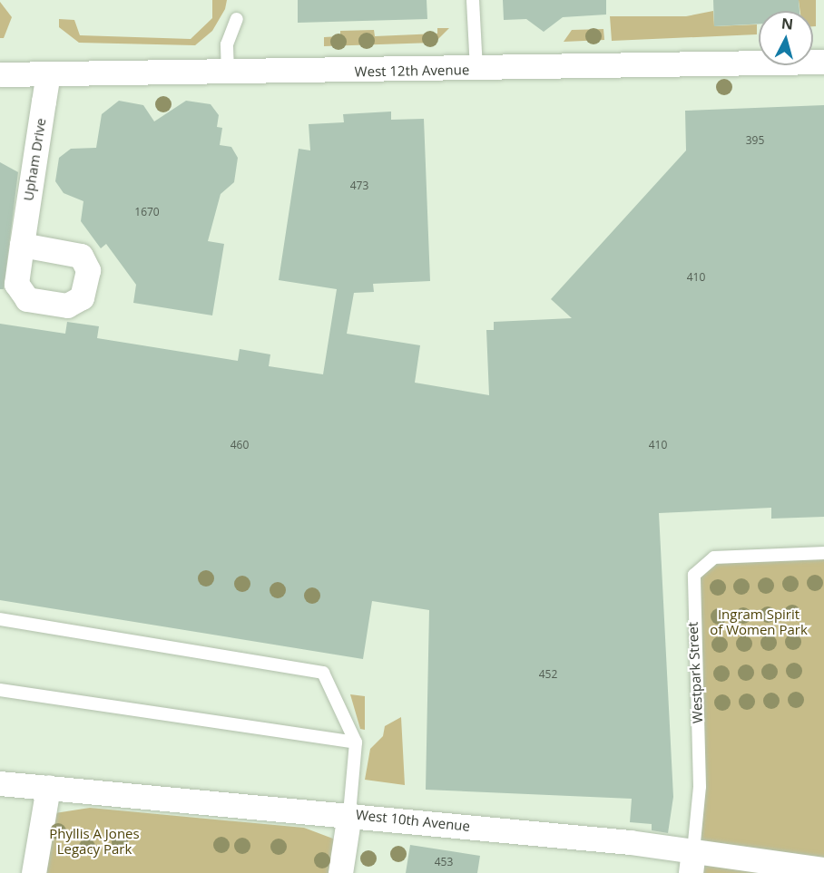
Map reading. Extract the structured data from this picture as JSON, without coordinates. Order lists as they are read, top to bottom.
{
  "streets": {
    "street": ["West 12th Avenue", "Upham Drive", "West 10th Avenue"],
    "lane": ["Westpark Street"]
  },
  "crossings": [
    ["West 12th Avenue", "Upham Drive"],
    ["Westpark Street", "West 10th Avenue"]
  ],
  "parks": ["Ingram Spirit of Women Park", "Phyllis A Jones Legacy Park"],
  "house_numbers": [
    "395",
    "473",
    "1670",
    "410",
    "460",
    "410",
    "452",
    "453"
  ],
  "north": "top"
}
